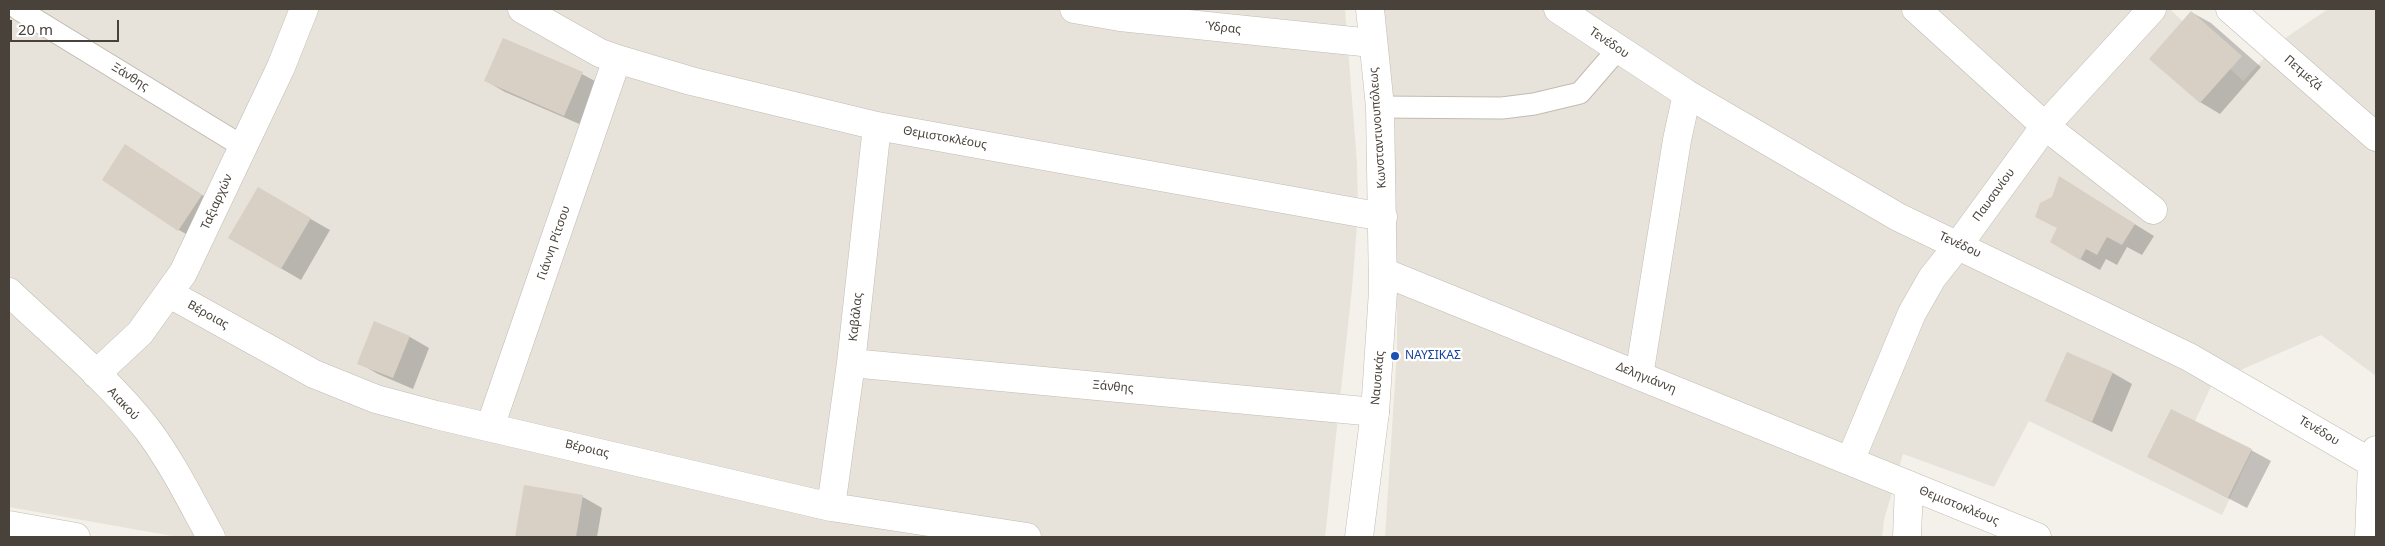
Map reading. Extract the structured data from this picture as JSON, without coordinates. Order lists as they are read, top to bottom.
{
  "streets": {
    "street": [
      "Ύδρας",
      "Τενέδου",
      "Πετμεζά",
      "Ξάνθης",
      "Κωνσταντινουπόλεως",
      "Θεμιστοκλέους",
      "Παυσανίου",
      "Ταξιαρχών",
      "Γιάννη Ρίτσου",
      "Βέροιας",
      "Καβάλας",
      "Ναυσικάς",
      "Δεληγιάννη",
      "Αιακού"
    ]
  },
  "crossings": [
    ["Ύδρας", "Κωνσταντινουπόλεως"],
    ["Τενέδου", "Παυσανίου"],
    ["Ξάνθης", "Ταξιαρχών"],
    ["Ξάνθης", "Καβάλας"],
    ["Ξάνθης", "Ναυσικάς"],
    ["Κωνσταντινουπόλεως", "Θεμιστοκλέους"],
    ["Κωνσταντινουπόλεως", "Ναυσικάς"],
    ["Θεμιστοκλέους", "Γιάννη Ρίτσου"],
    ["Θεμιστοκλέους", "Καβάλας"],
    ["Θεμιστοκλέους", "Ναυσικάς"],
    ["Θεμιστοκλέους", "Δεληγιάννη"],
    ["Παυσανίου", "Δεληγιάννη"],
    ["Ταξιαρχών", "Βέροιας"],
    ["Ταξιαρχών", "Αιακού"],
    ["Γιάννη Ρίτσου", "Βέροιας"],
    ["Βέροιας", "Καβάλας"],
    ["Ναυσικάς", "Δεληγιάννη"]
  ],
  "places": ["ΝΑΥΣΙΚΑΣ"],
  "scale_bar": "20 m"
}
